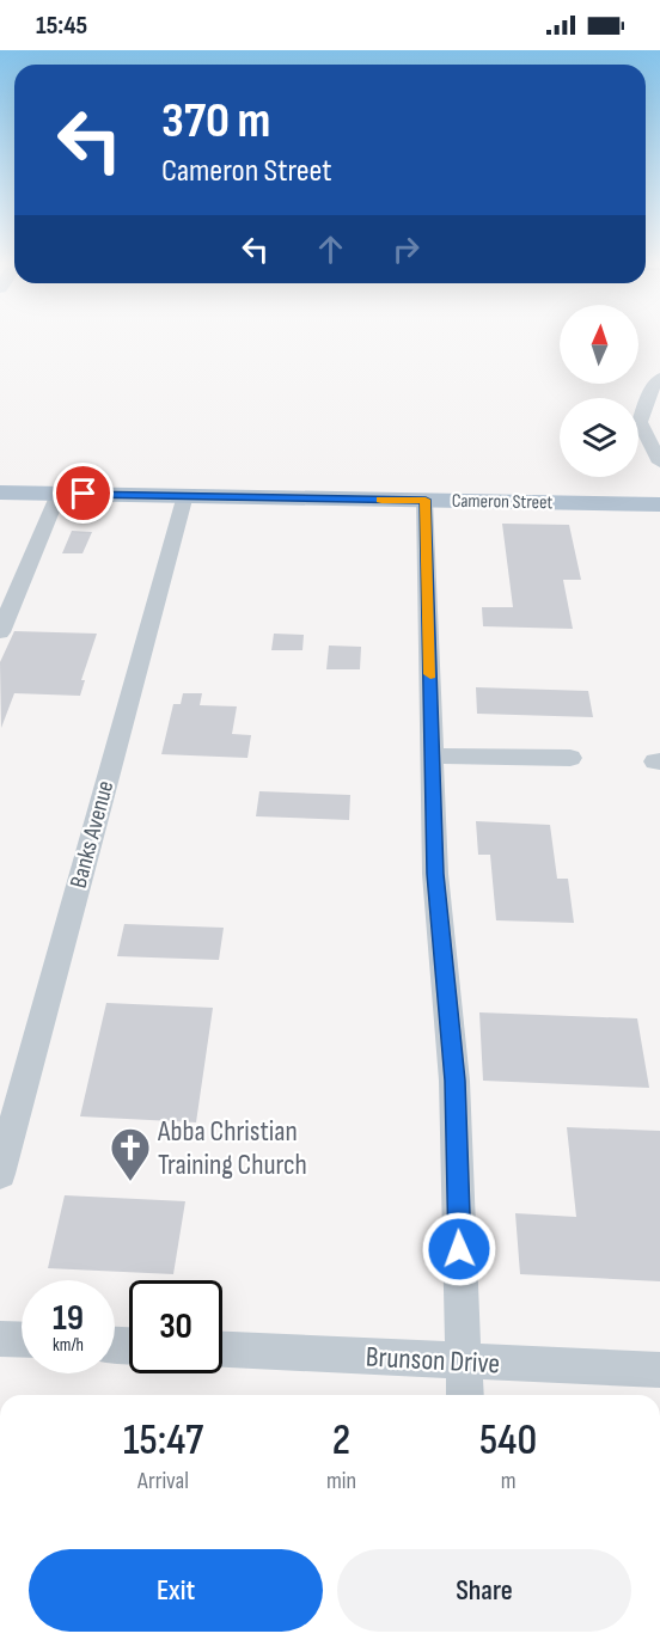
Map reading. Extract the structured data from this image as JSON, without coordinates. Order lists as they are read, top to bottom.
{
  "streets": {
    "main road": ["Cameron Street"],
    "street": ["Banks Avenue", "Brunson Drive"]
  },
  "crossings": [
    ["Cameron Street", "Banks Avenue"]
  ],
  "places": {
    "church": ["Abba Christian Training Church"]
  },
  "north": "top",
  "page": {
    "status": "15:45",
    "turn": ["370 m", "Cameron Street"],
    "speed": "19 km/h",
    "limit": "30",
    "eta": [
      "15:47",
      "Arrival",
      "2",
      "min",
      "540",
      "m"
    ],
    "buttons": ["Exit", "Share"]
  }
}
